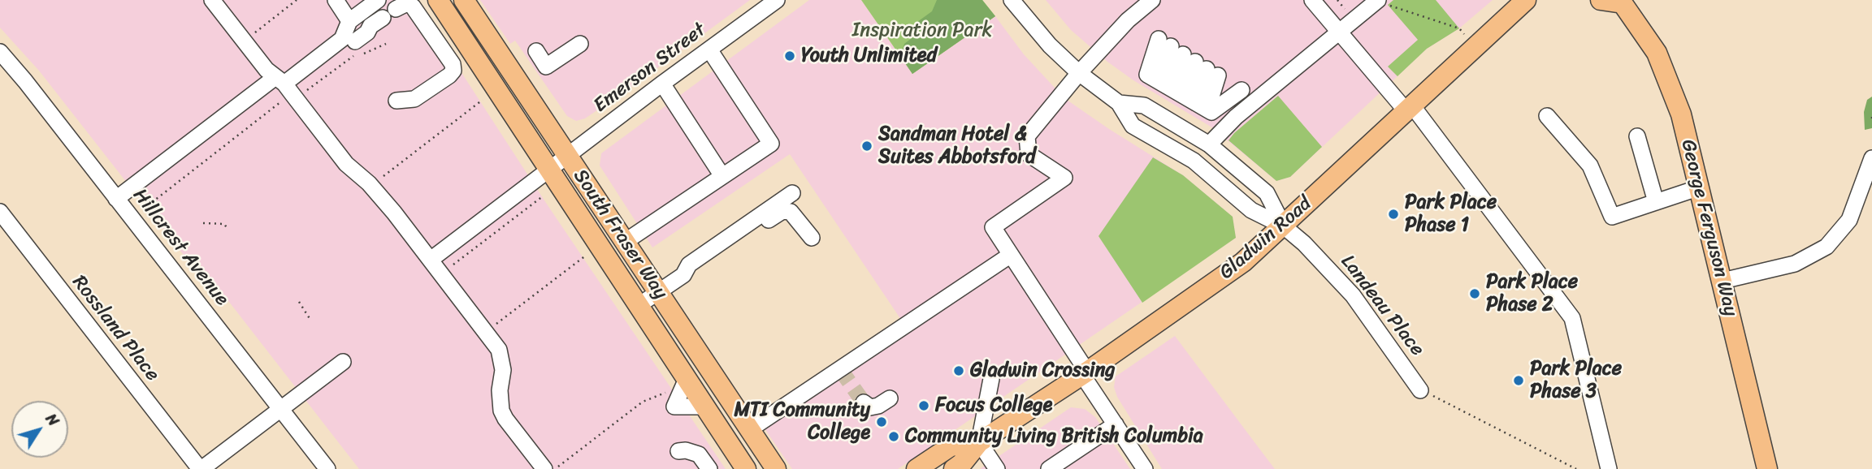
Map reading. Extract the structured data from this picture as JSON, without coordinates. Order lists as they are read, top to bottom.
{
  "streets": {
    "main road": ["George Ferguson Way", "South Fraser Way", "Gladwin Road"],
    "street": [
      "Emerson Street",
      "Hillcrest Avenue",
      "Landeau Place",
      "Rossland Place"
    ]
  },
  "crossings": [
    ["Emerson Street", "South Fraser Way"],
    ["Gladwin Road", "Landeau Place"]
  ],
  "parks": ["Inspiration Park"],
  "places": [
    "Youth Unlimited",
    "Sandman Hotel & Suites Abbotsford",
    "Park Place Phase 1",
    "Park Place Phase 2",
    "Gladwin Crossing",
    "Park Place Phase 3",
    "Focus College",
    "MTI Community College",
    "Community Living British Columbia"
  ],
  "north": "top right"
}
